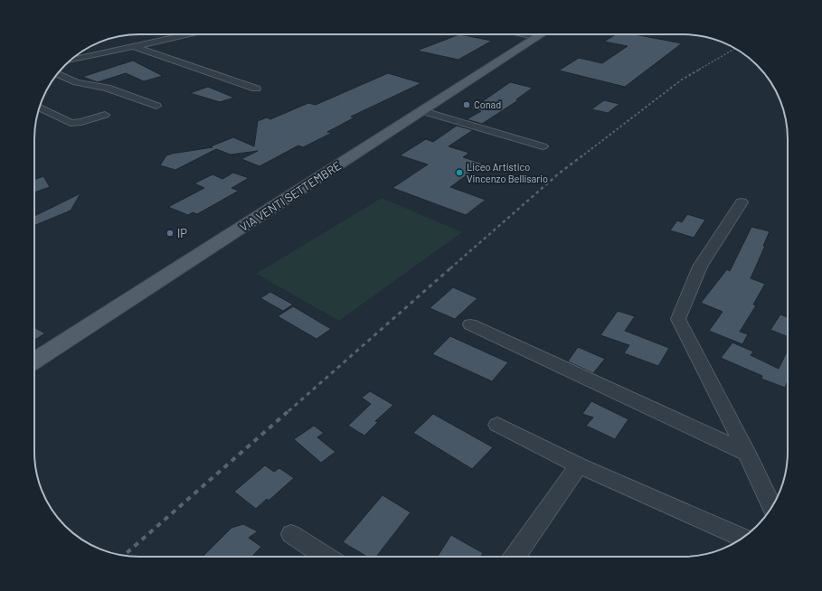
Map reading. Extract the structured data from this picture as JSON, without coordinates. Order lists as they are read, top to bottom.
{
  "streets": {
    "main road": ["VIA VENTI SETTEMBRE"]
  },
  "places": ["Conad", "Liceo Artistico Vincenzo Bellisario", "IP"]
}
